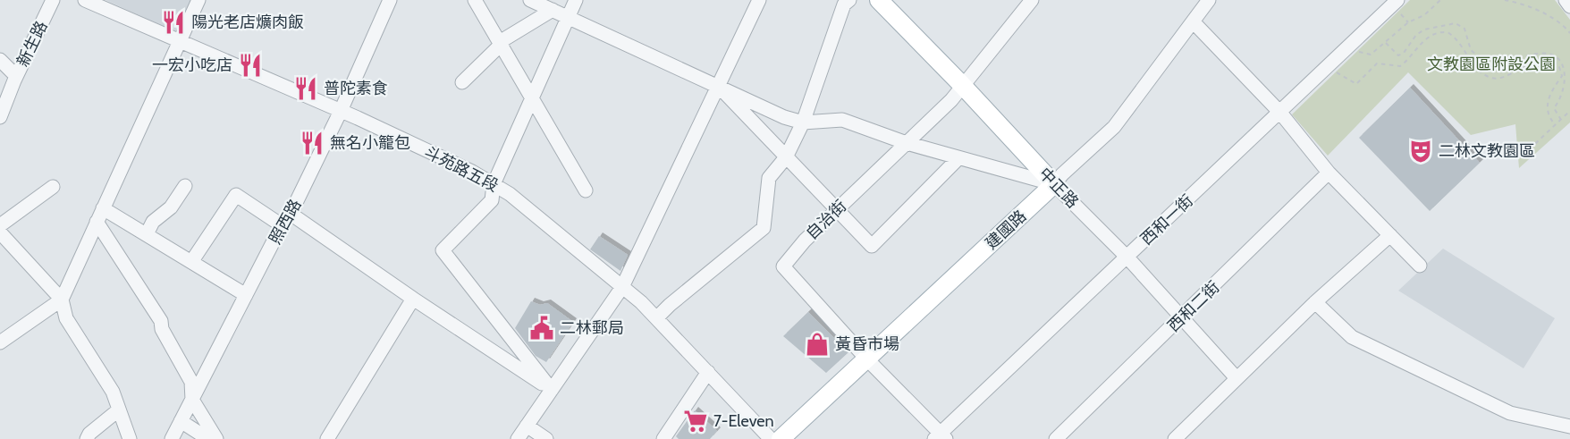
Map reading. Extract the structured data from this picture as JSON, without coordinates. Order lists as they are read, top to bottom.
{
  "streets": {
    "main road": ["中正路", "建國路"],
    "street": [
      "新生路",
      "斗苑路五段",
      "自治街",
      "西和一街",
      "照西路",
      "西和二街"
    ]
  },
  "crossings": [
    ["斗苑路五段", "照西路"],
    ["中正路", "自治街"],
    ["中正路", "西和一街"],
    ["中正路", "建國路"],
    ["中正路", "西和二街"],
    ["自治街", "西和一街"],
    ["自治街", "建國路"]
  ],
  "parks": ["文教園區附設公園"],
  "places": {
    "restaurant": [
      "陽光老店爌肉飯",
      "一宏小吃店",
      "普陀素食",
      "無名小籠包"
    ],
    "theatre": ["二林文教園區"],
    "public building": ["二林郵局"],
    "shop": ["黃昏市場"],
    "supermarket": ["7-Eleven"]
  }
}
